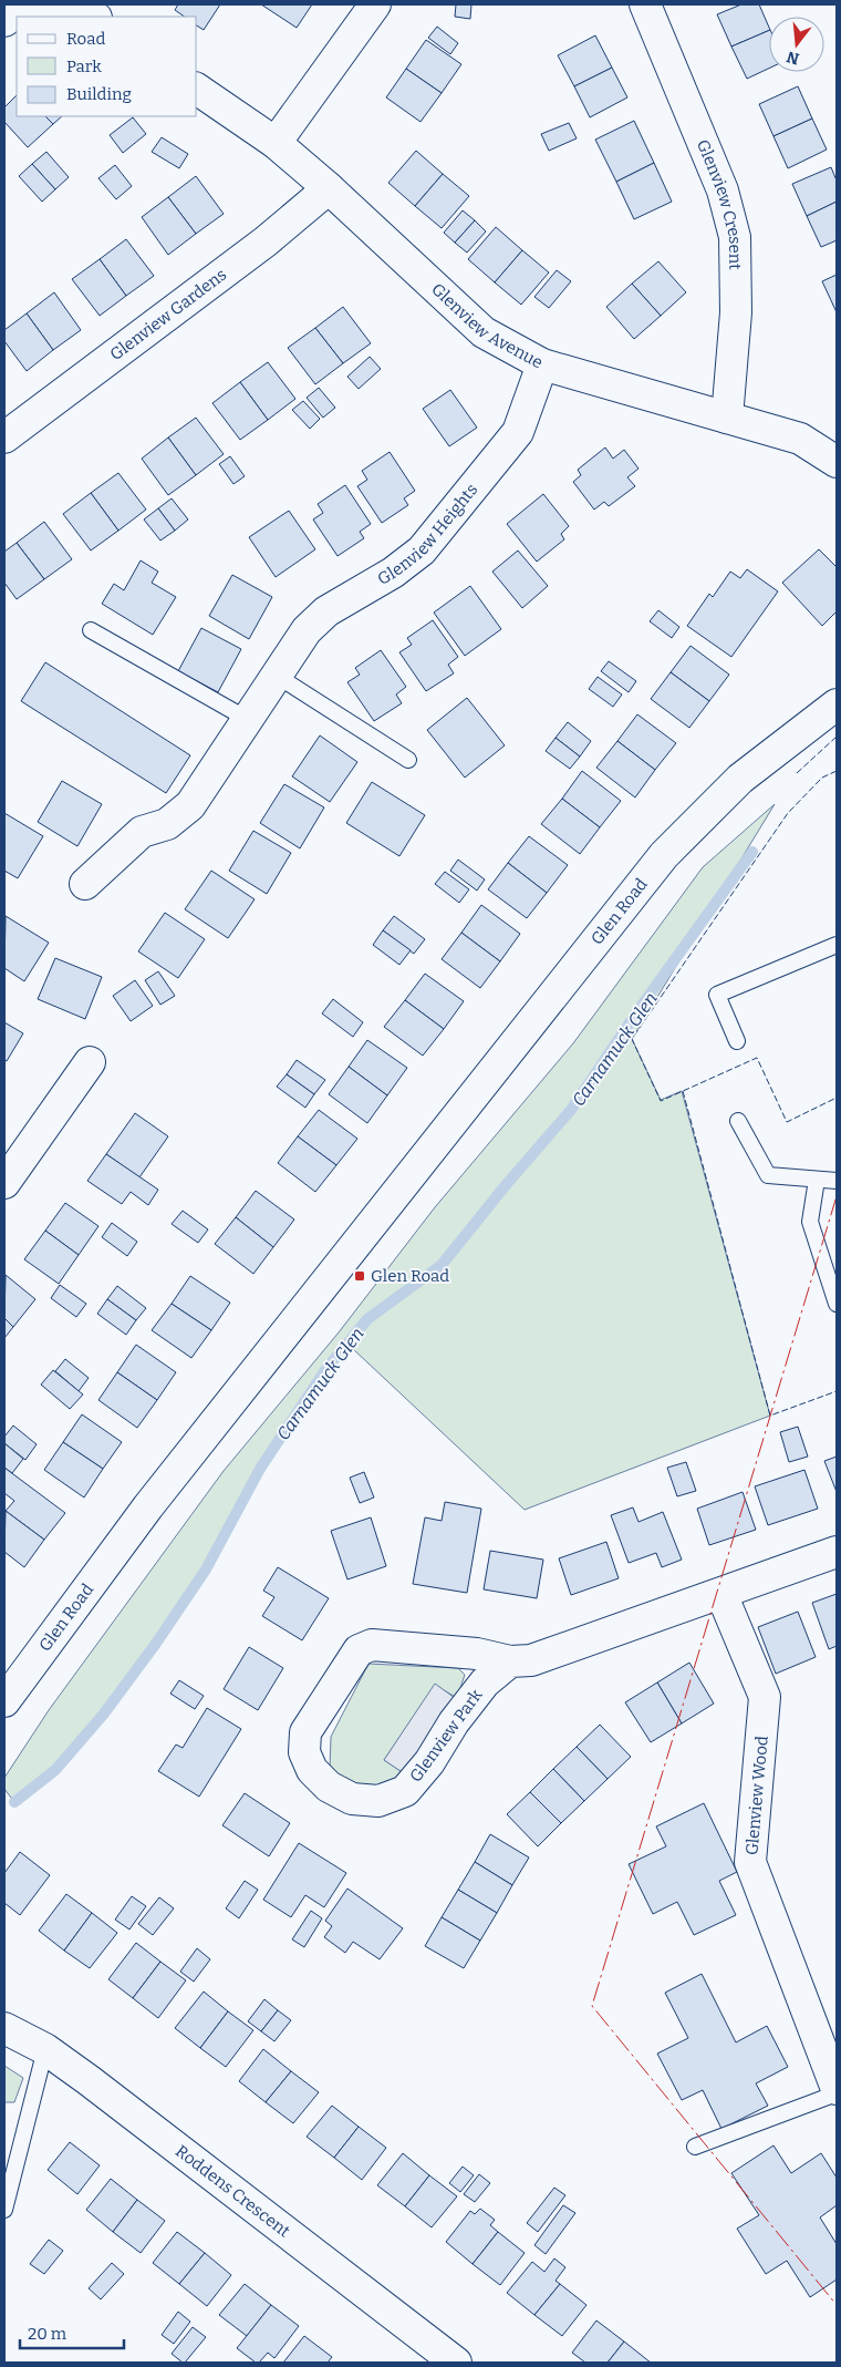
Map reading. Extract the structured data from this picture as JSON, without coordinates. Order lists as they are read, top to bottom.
{
  "streets": {
    "street": [
      "Glenview Cresent",
      "Glenview Gardens",
      "Glenview Avenue",
      "Glenview Heights",
      "Glen Road",
      "Glenview Park",
      "Glenview Wood",
      "Roddens Crescent"
    ]
  },
  "crossings": [
    ["Glenview Cresent", "Glenview Avenue"],
    ["Glenview Gardens", "Glenview Avenue"],
    ["Glenview Avenue", "Glenview Heights"],
    ["Glenview Park", "Glenview Wood"]
  ],
  "water": ["Carnamuck Glen"],
  "places": {
    "transit": ["Glen Road"]
  },
  "legend": ["Road", "Park", "Building"],
  "scale_bar": "20 m",
  "north": "bottom"
}
